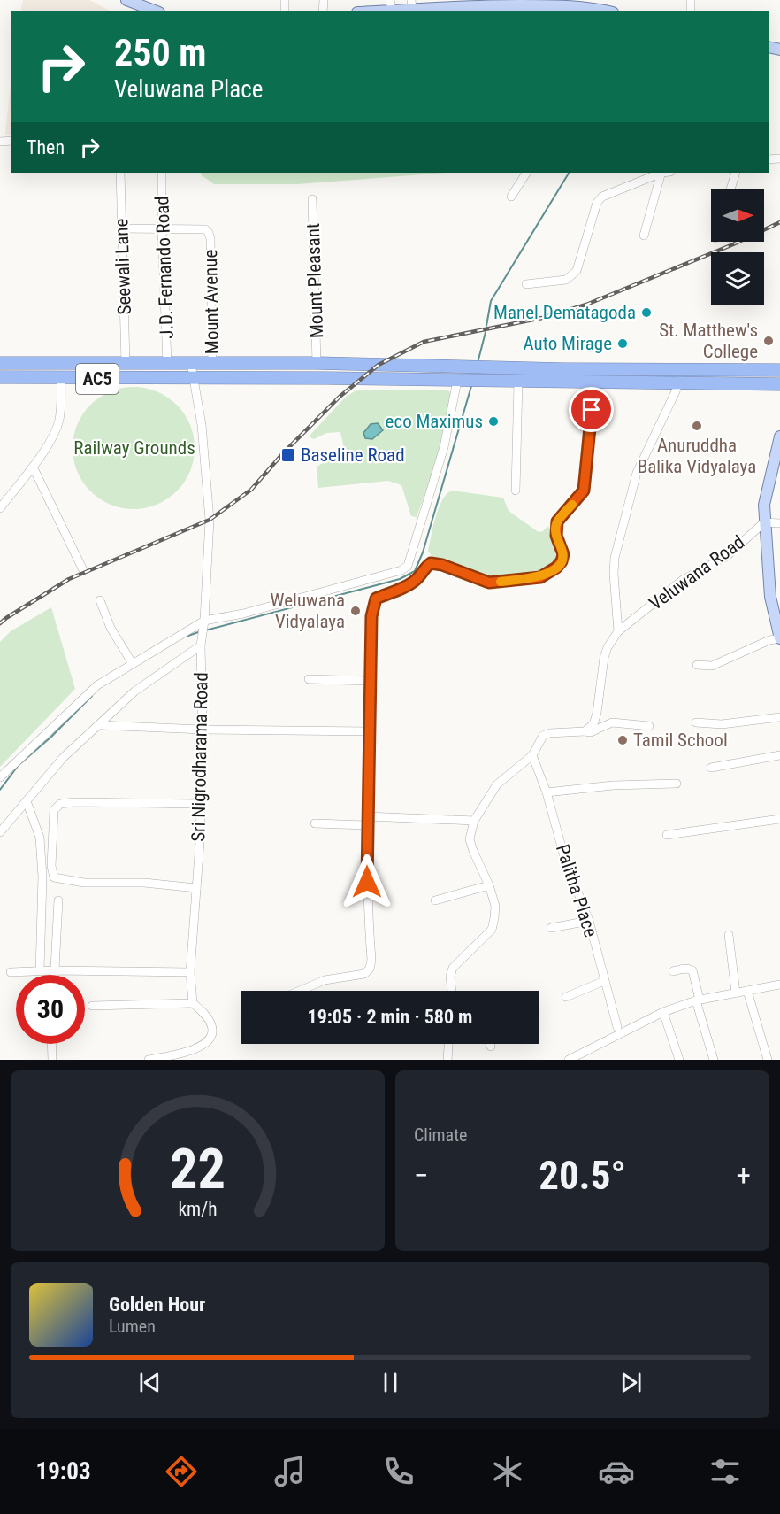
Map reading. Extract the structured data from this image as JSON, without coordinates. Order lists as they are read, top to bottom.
{
  "streets": {
    "highway": ["AC5"],
    "street": [
      "Seewali Lane",
      "J.D. Fernando Road",
      "Mount Pleasant",
      "Mount Avenue",
      "Veluwana Road",
      "Sri Nigrodharama Road",
      "Palitha Place"
    ]
  },
  "crossings": [
    ["Seewali Lane", "Mount Avenue"],
    ["Seewali Lane", "AC5"],
    ["J.D. Fernando Road", "Mount Avenue"],
    ["J.D. Fernando Road", "AC5"],
    ["Mount Pleasant", "AC5"],
    ["Mount Avenue", "AC5"],
    ["AC5", "Sri Nigrodharama Road"]
  ],
  "parks": ["Railway Grounds"],
  "places": {
    "other": [
      "Manel Dematagoda",
      "St. Matthew's College",
      "Auto Mirage",
      "eco Maximus",
      "Anuruddha Balika Vidyalaya",
      "Weluwana Vidyalaya",
      "Tamil School"
    ],
    "transit": ["Baseline Road"]
  },
  "north": "right",
  "page": {
    "turn": ["250 m", "Veluwana Place"],
    "then": "Then",
    "limit": "30",
    "trip": "19:05 · 2 min · 580 m",
    "tile": "Climate",
    "heat": ["−", "20.5°", "+"],
    "song": ["Golden Hour", "Lumen"],
    "tabs": "19:03",
    "gauge": ["22", "km/h"]
  }
}
